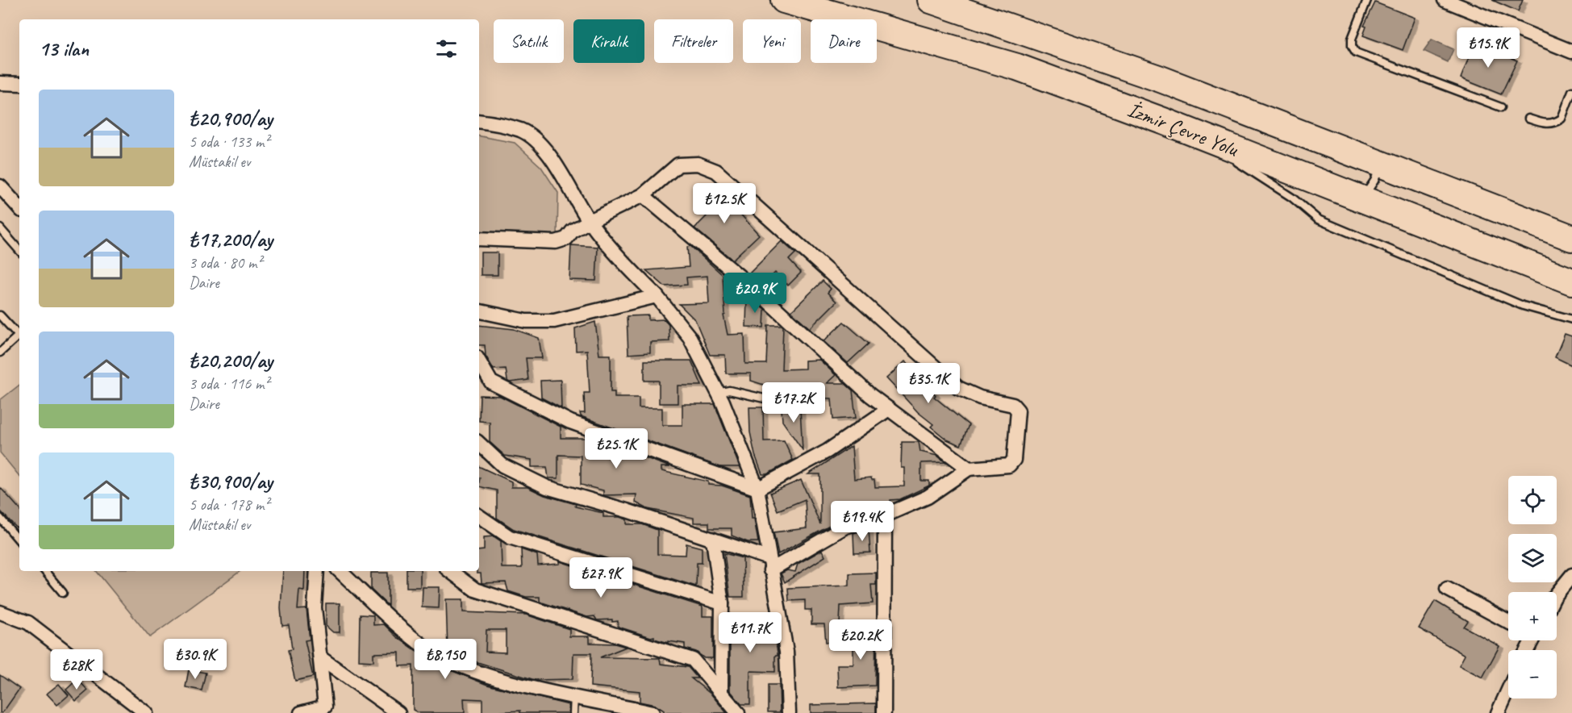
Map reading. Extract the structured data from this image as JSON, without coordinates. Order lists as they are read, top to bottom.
{
  "streets": {
    "highway": ["İzmir Çevre Yolu"]
  },
  "page": {
    "chip": [
      "Satılık",
      "Kiralık",
      "Filtreler",
      "Yeni",
      "Daire"
    ],
    "heading": "13 ilan",
    "price": [
      "₺15.9K",
      "₺12.5K",
      "₺20.9K",
      "₺35.1K",
      "₺17.2K",
      "₺25.1K",
      "₺19.4K",
      "₺27.9K",
      "₺11.7K",
      "₺20.2K",
      "₺30.9K",
      "₺8,150",
      "₺28K"
    ],
    "list": [
      {
        "name": "₺20,900/ay",
        "note": "5 oda · 133 m² · Müstakil ev"
      },
      {
        "name": "₺17,200/ay",
        "note": "3 oda · 80 m² · Daire"
      },
      {
        "name": "₺20,200/ay",
        "note": "3 oda · 116 m² · Daire"
      },
      {
        "name": "₺30,900/ay",
        "note": "5 oda · 178 m² · Müstakil ev"
      }
    ],
    "map_buttons": ["+", "−"]
  }
}
